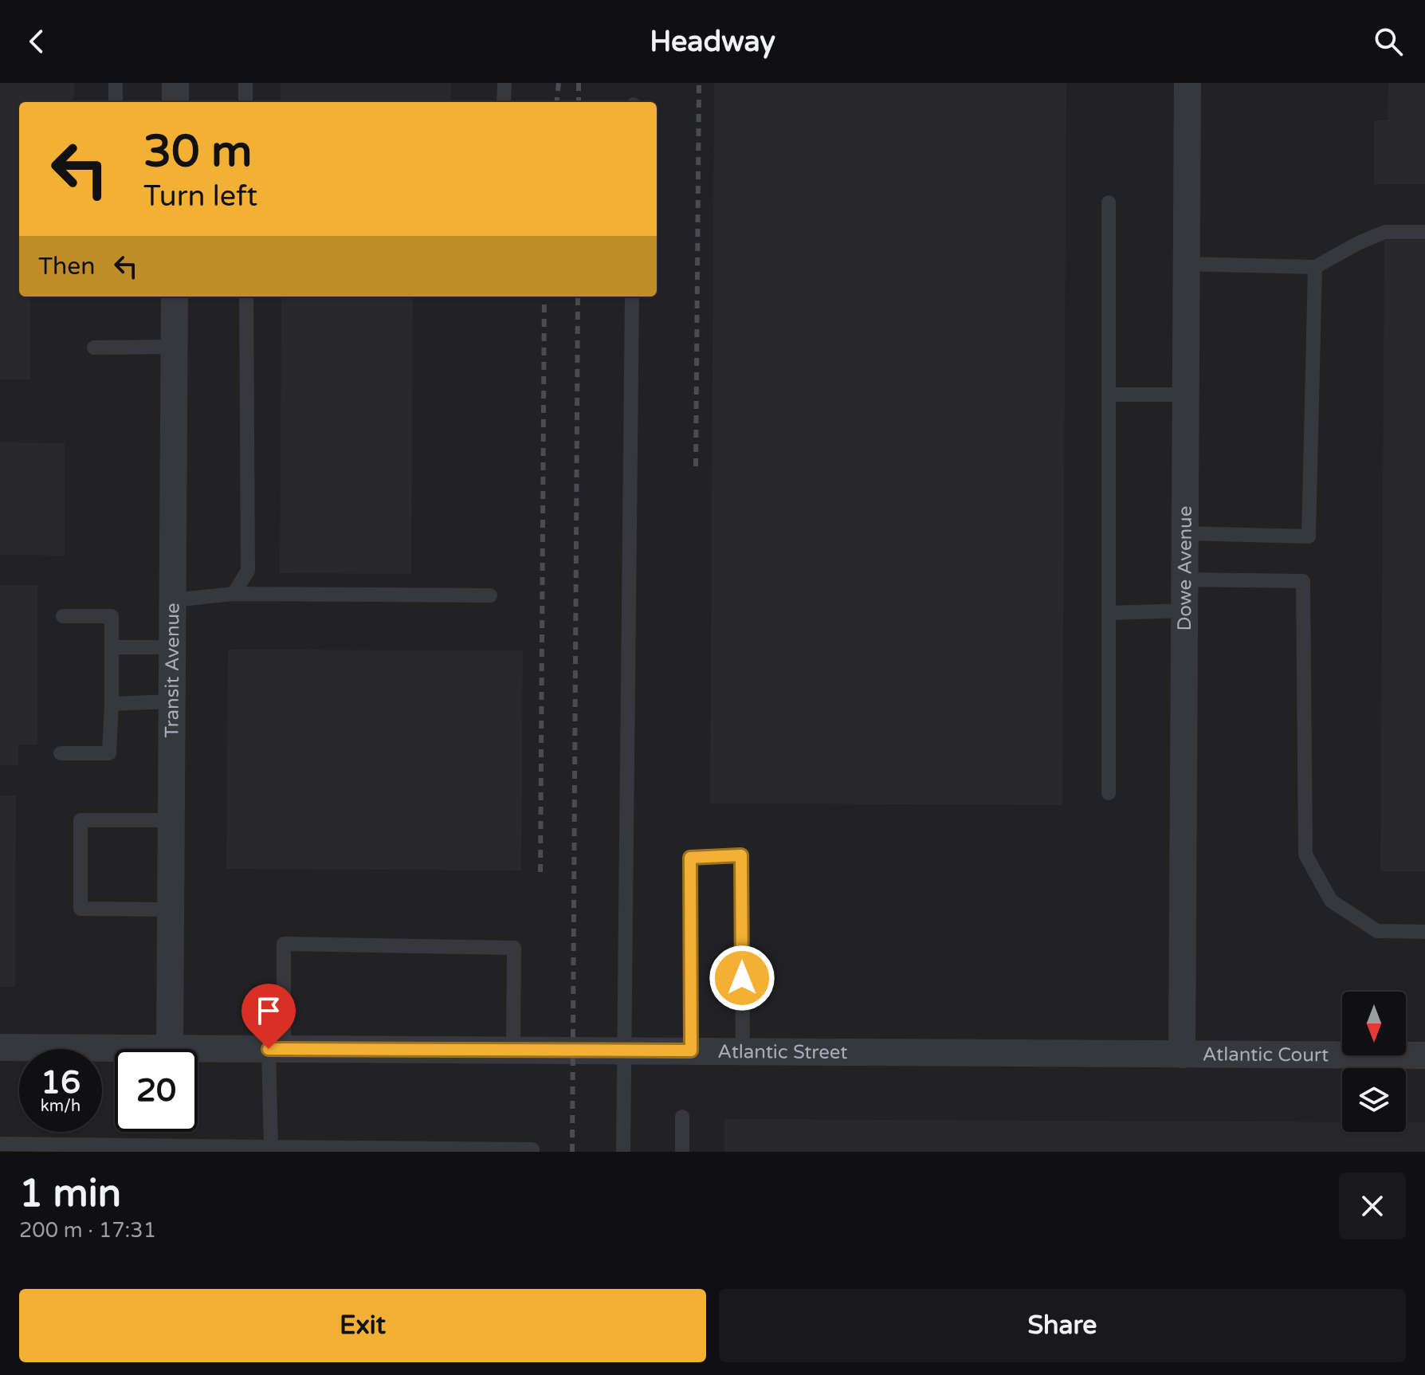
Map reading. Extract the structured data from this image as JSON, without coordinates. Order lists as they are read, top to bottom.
{
  "streets": {
    "street": [
      "Dowe Avenue",
      "Transit Avenue",
      "Atlantic Street",
      "Atlantic Court"
    ]
  },
  "crossings": [
    ["Dowe Avenue", "Atlantic Street"],
    ["Dowe Avenue", "Atlantic Court"],
    ["Transit Avenue", "Atlantic Street"],
    ["Atlantic Street", "Atlantic Court"]
  ],
  "north": "bottom",
  "page": {
    "header": "Headway",
    "turn": ["30 m", "Turn left"],
    "then": "Then",
    "speed": "16 km/h",
    "limit": "20",
    "heading": ["1 min", "200 m · 17:31"],
    "buttons": ["Exit", "Share"]
  }
}
